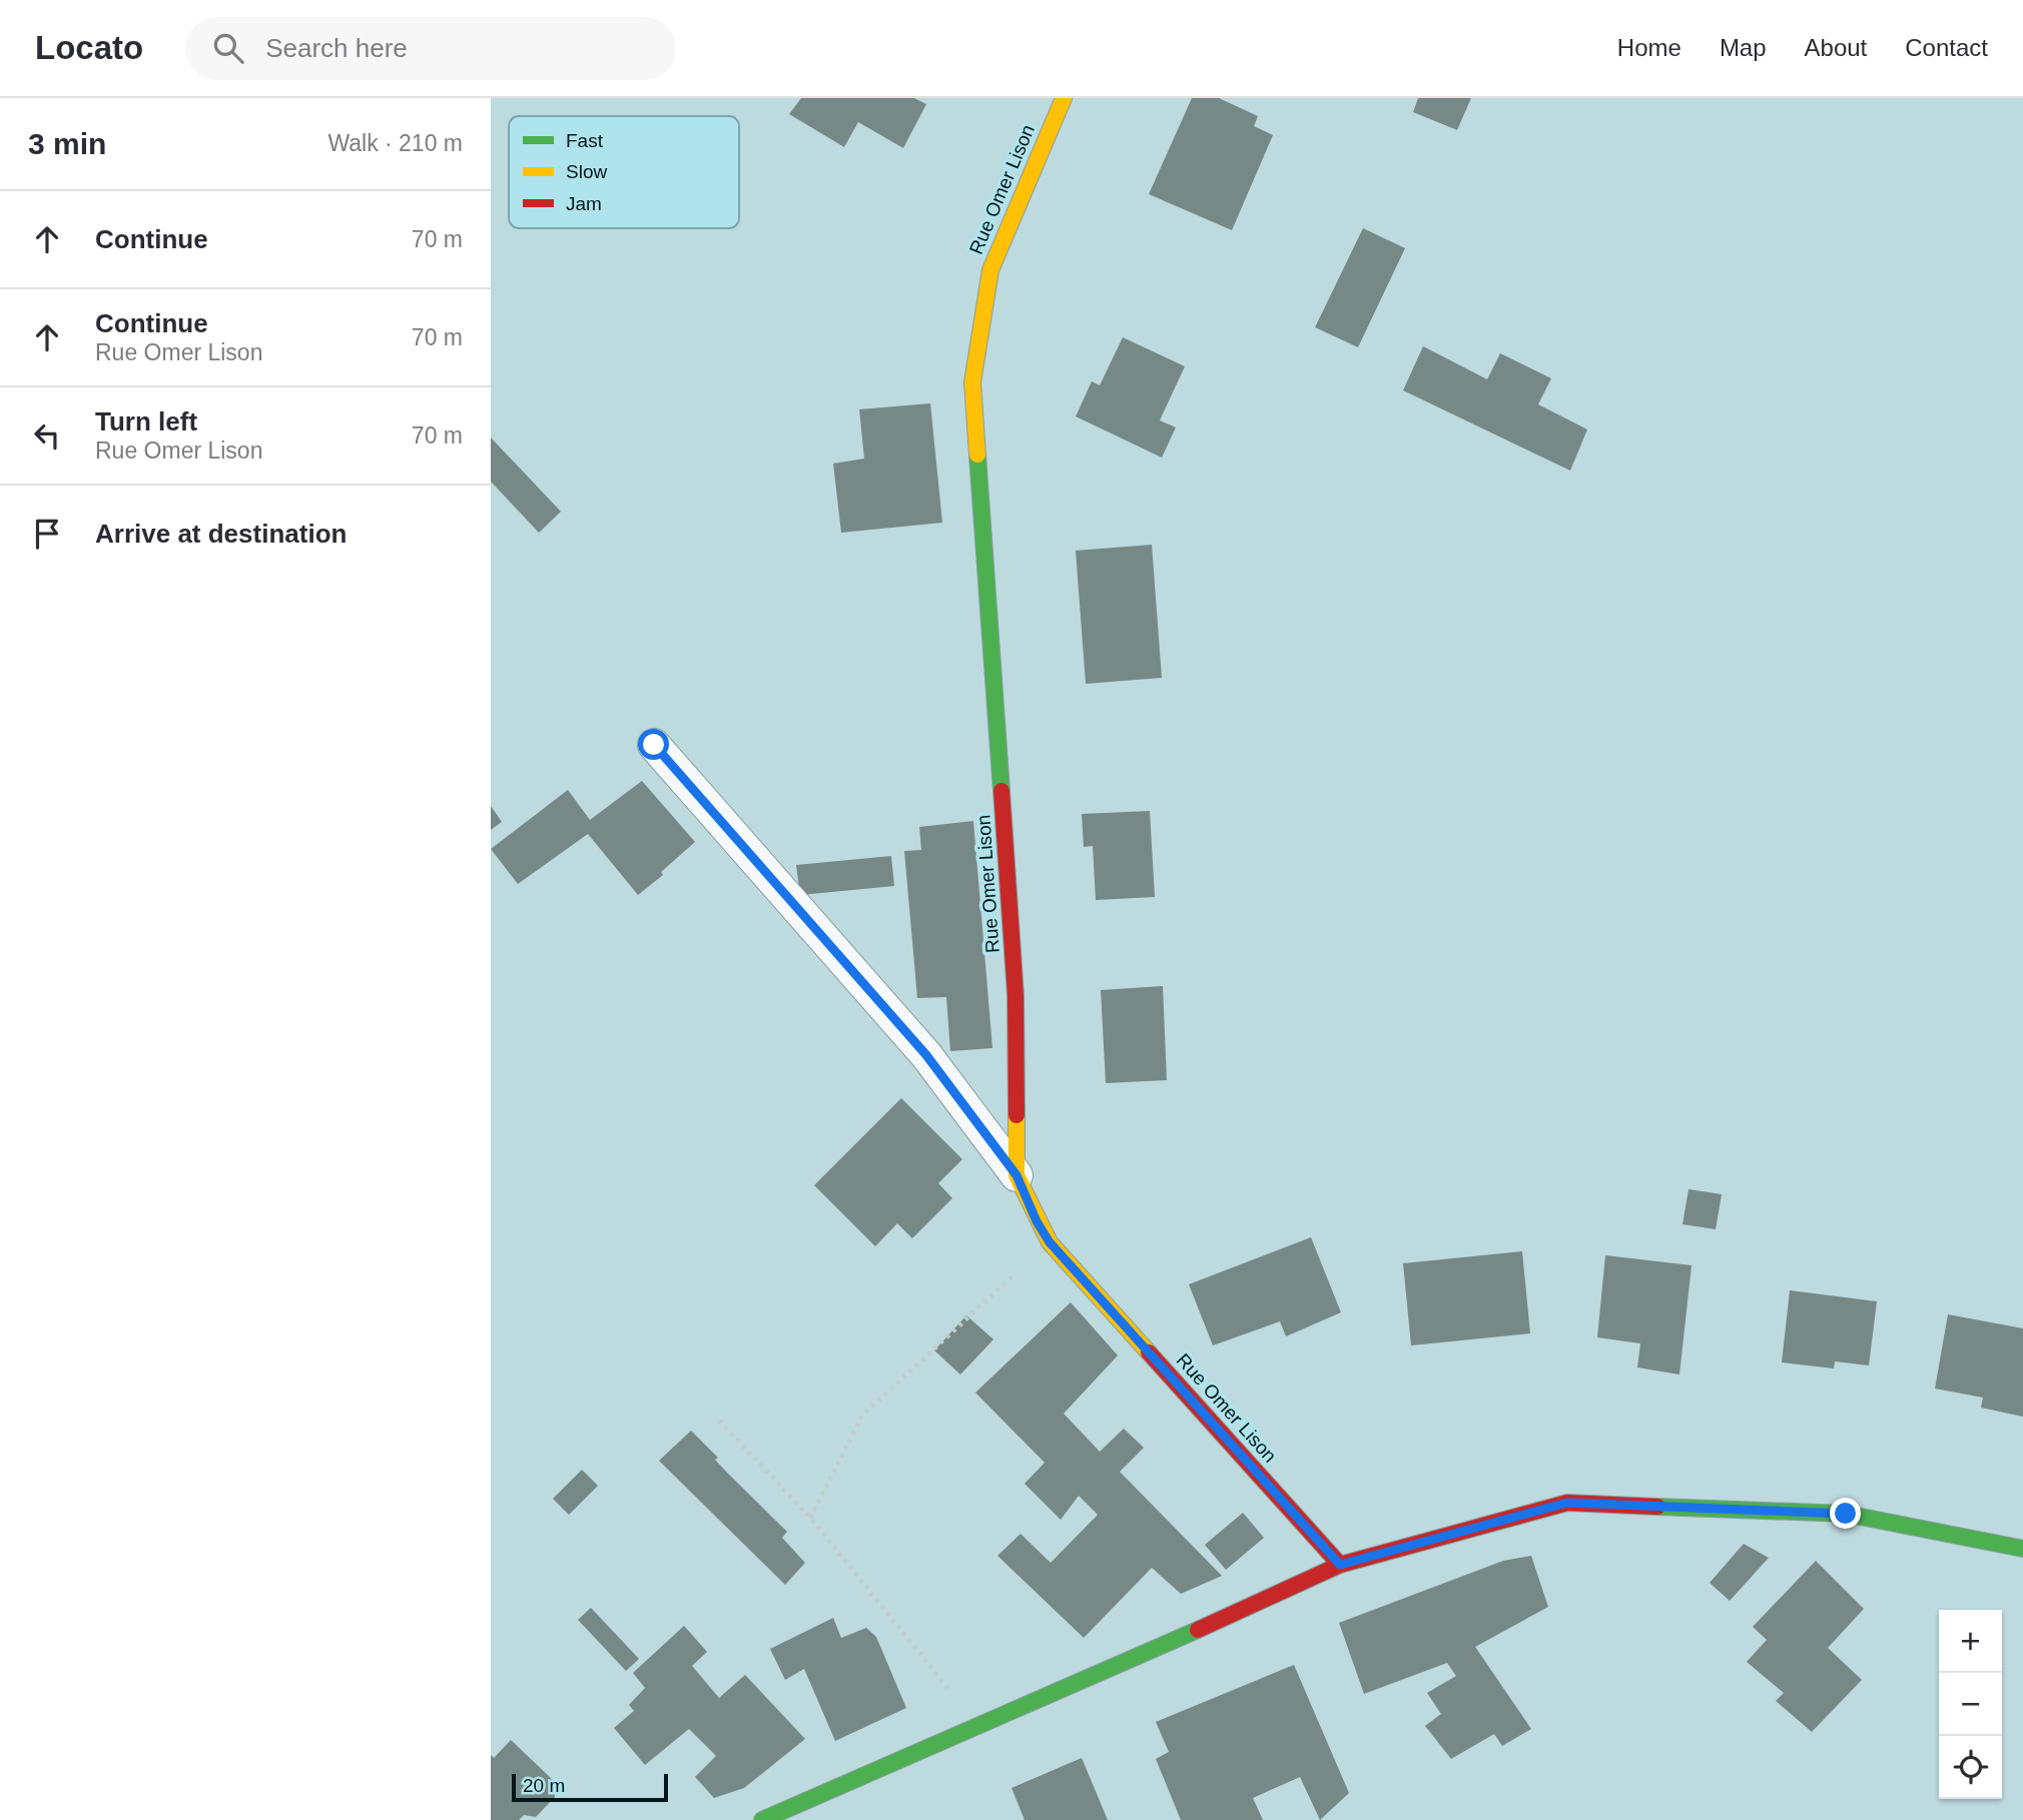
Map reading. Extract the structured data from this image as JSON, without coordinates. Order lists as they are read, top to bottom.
{
  "streets": {
    "street": ["Rue Omer Lison"]
  },
  "legend": ["Fast", "Slow", "Jam"],
  "scale_bar": "20 m",
  "page": {
    "header": "Locato",
    "search": "Search here",
    "nav": [
      "Home",
      "Map",
      "About",
      "Contact"
    ],
    "heading": ["3 min", "Walk · 210 m"],
    "list": [
      ["Continue", "70 m"],
      ["Continue", "Rue Omer Lison", "70 m"],
      ["Turn left", "Rue Omer Lison", "70 m"],
      "Arrive at destination"
    ],
    "map_buttons": ["+", "−"],
    "scale": "20 m"
  }
}
